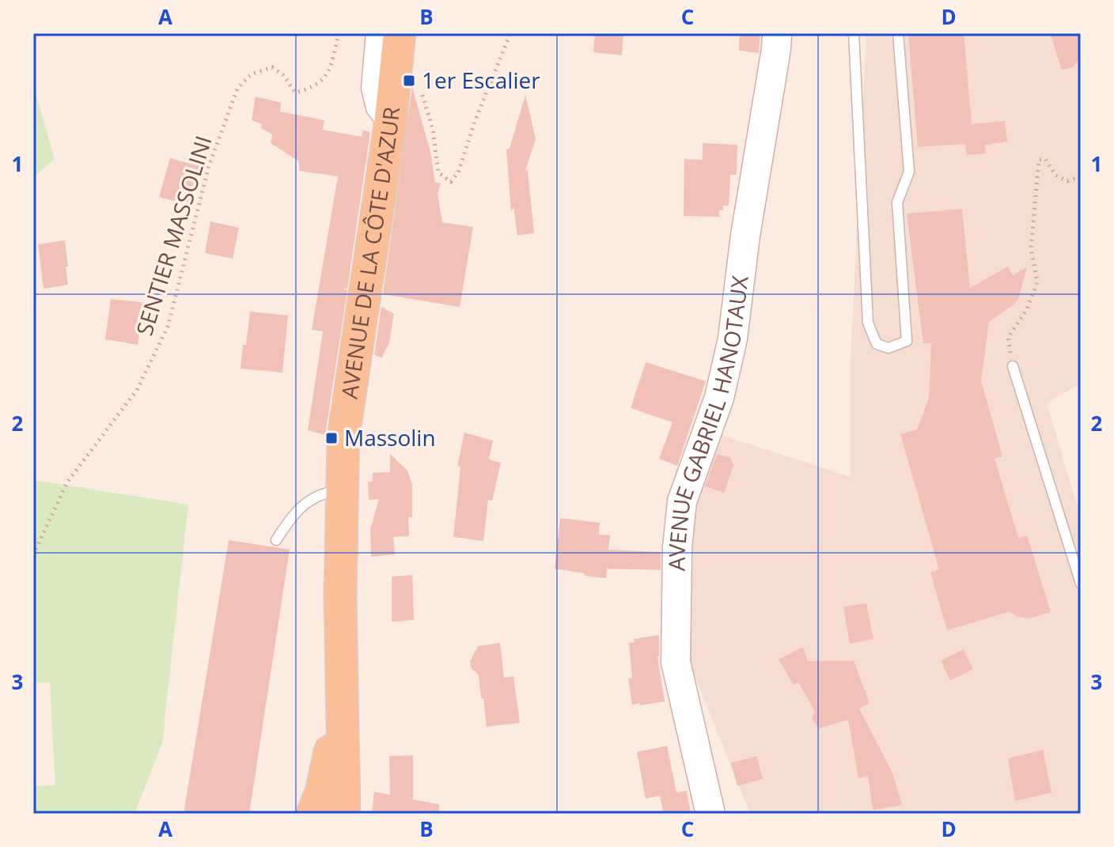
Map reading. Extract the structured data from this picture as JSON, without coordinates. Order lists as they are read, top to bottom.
{
  "streets": {
    "main road": ["AVENUE DE LA CÔTE D'AZUR", "AVENUE GABRIEL HANOTAUX"],
    "path": ["SENTIER MASSOLINI"]
  },
  "places": {
    "transit": ["1er Escalier", "Massolin"]
  },
  "grid": {
    "columns": [
      "A",
      "B",
      "C",
      "D"
    ],
    "rows": ["1", "2", "3"]
  }
}
